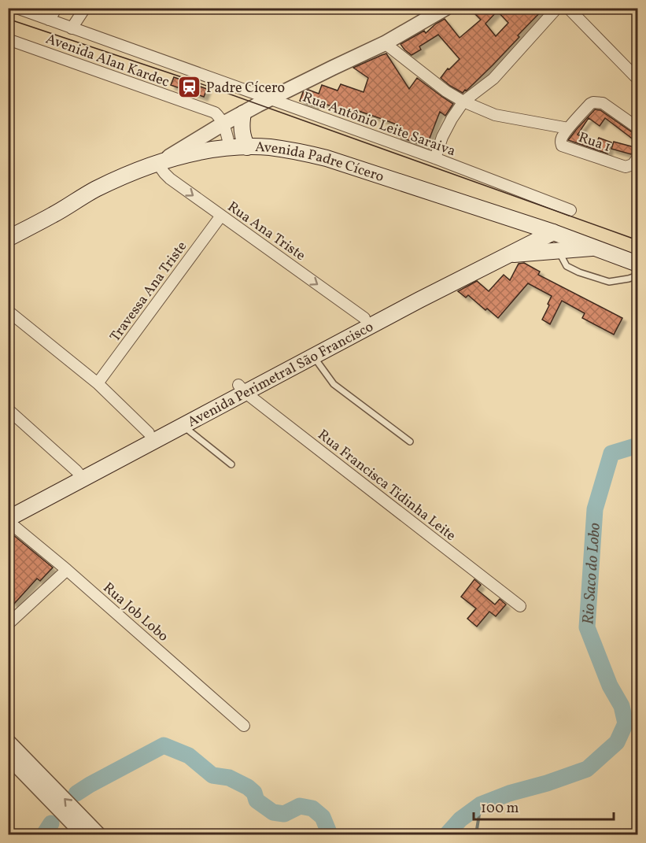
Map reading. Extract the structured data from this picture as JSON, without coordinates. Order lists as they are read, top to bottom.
{
  "streets": {
    "main road": ["Avenida Padre Cícero", "Avenida Perimetral São Francisco"],
    "street": [
      "Avenida Alan Kardec",
      "Rua Antônio Leite Saraiva",
      "Rua 1",
      "Rua Ana Triste",
      "Travessa Ana Triste",
      "Rua Francisca Tidinha Leite",
      "Rua Job Lobo"
    ]
  },
  "crossings": [
    ["Avenida Padre Cícero", "Rua Ana Triste"],
    ["Avenida Padre Cícero", "Avenida Perimetral São Francisco"],
    ["Rua Ana Triste", "Travessa Ana Triste"],
    ["Rua Ana Triste", "Avenida Perimetral São Francisco"],
    ["Avenida Perimetral São Francisco", "Rua Francisca Tidinha Leite"],
    ["Avenida Perimetral São Francisco", "Rua Job Lobo"]
  ],
  "one_way": ["Rua Ana Triste"],
  "water": ["Rio Saco do Lobo"],
  "places": {
    "station": ["Padre Cícero"]
  },
  "scale_bar": "100 m"
}
